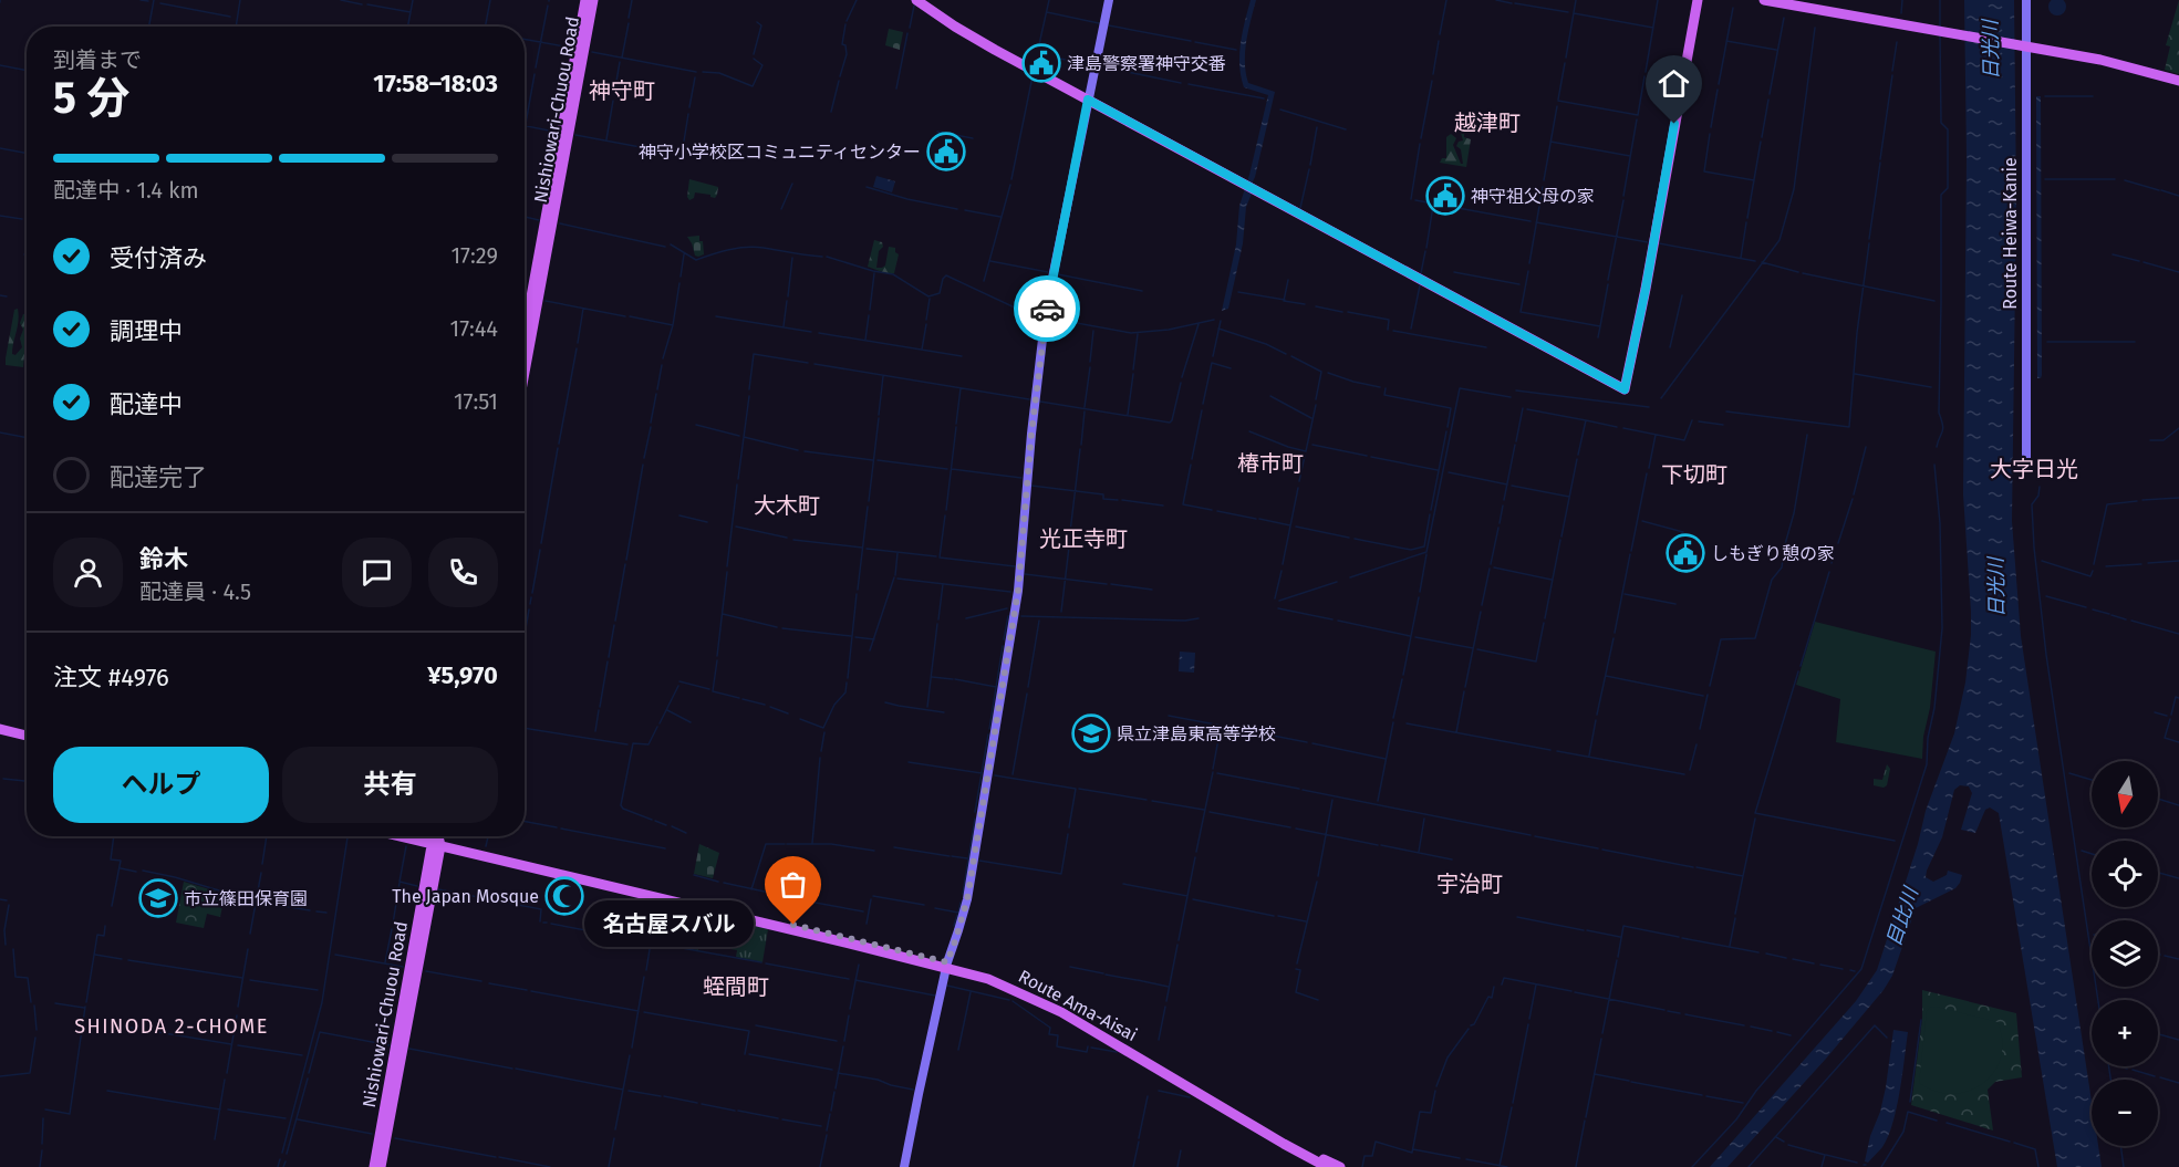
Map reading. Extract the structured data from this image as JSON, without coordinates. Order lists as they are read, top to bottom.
{
  "streets": {
    "main road": ["Nishiowari-Chuou Road", "Route Heiwa-Kanie", "Route Ama-Aisai"]
  },
  "crossings": [
    ["Nishiowari-Chuou Road", "Route Ama-Aisai"]
  ],
  "districts": [
    "神守町",
    "越津町",
    "椿市町",
    "大字日光",
    "下切町",
    "大木町",
    "光正寺町",
    "宇治町",
    "蛭間町",
    "SHINODA 2-CHOME"
  ],
  "water": ["日光川", "目比川"],
  "places": {
    "public building": [
      "津島警察署神守交番",
      "神守小学校区コミュニティセンター",
      "神守祖父母の家",
      "しもぎり憩の家"
    ],
    "school or university": ["県立津島東高等学校", "市立篠田保育園"],
    "mosque": ["The Japan Mosque"],
    "other": ["名古屋スバル"]
  },
  "north": "bottom",
  "page": {
    "heading": ["5 分", "到着まで", "17:58–18:03"],
    "panel": [
      "鈴木",
      "配達員 · 4.5",
      "注文 #4976",
      "¥5,970"
    ],
    "bar": "配達中 · 1.4 km",
    "list": [
      ["受付済み", "17:29"],
      ["調理中", "17:44"],
      ["配達中", "17:51"],
      "配達完了"
    ],
    "buttons": ["ヘルプ", "共有"],
    "map_buttons": ["+", "−"],
    "bubble": "名古屋スバル"
  }
}
